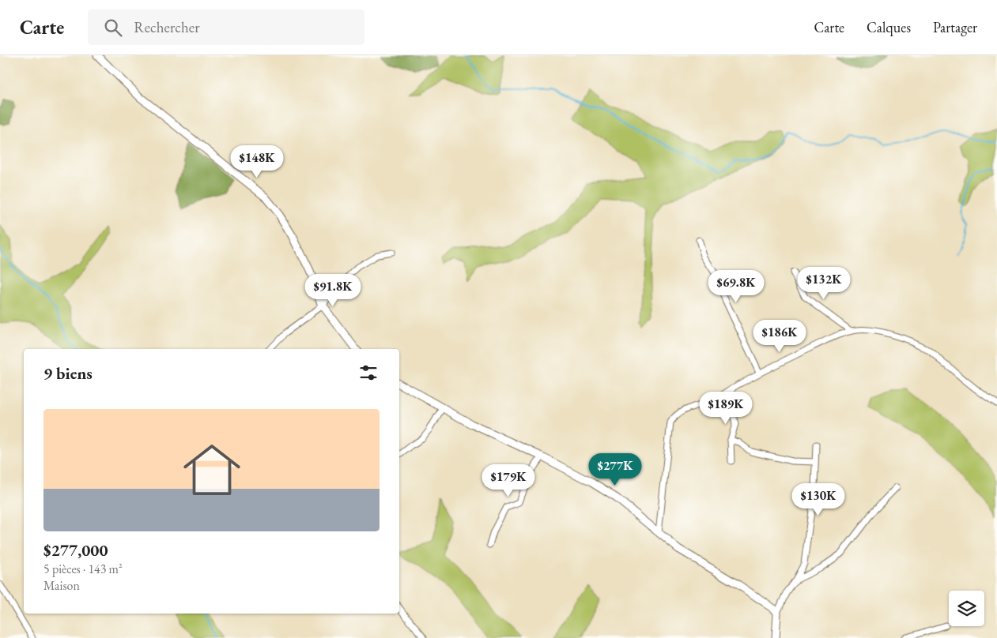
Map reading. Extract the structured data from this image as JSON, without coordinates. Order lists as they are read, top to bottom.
{
  "page": {
    "header": "Carte",
    "search": "Rechercher",
    "nav": ["Carte", "Calques", "Partager"],
    "price": [
      "$148K",
      "$132K",
      "$69.8K",
      "$91.8K",
      "$186K",
      "$189K",
      "$277K",
      "$179K",
      "$130K"
    ],
    "heading": "9 biens",
    "list": [
      {
        "name": "$277,000",
        "note": "5 pièces · 143 m² · Maison"
      }
    ]
  }
}
